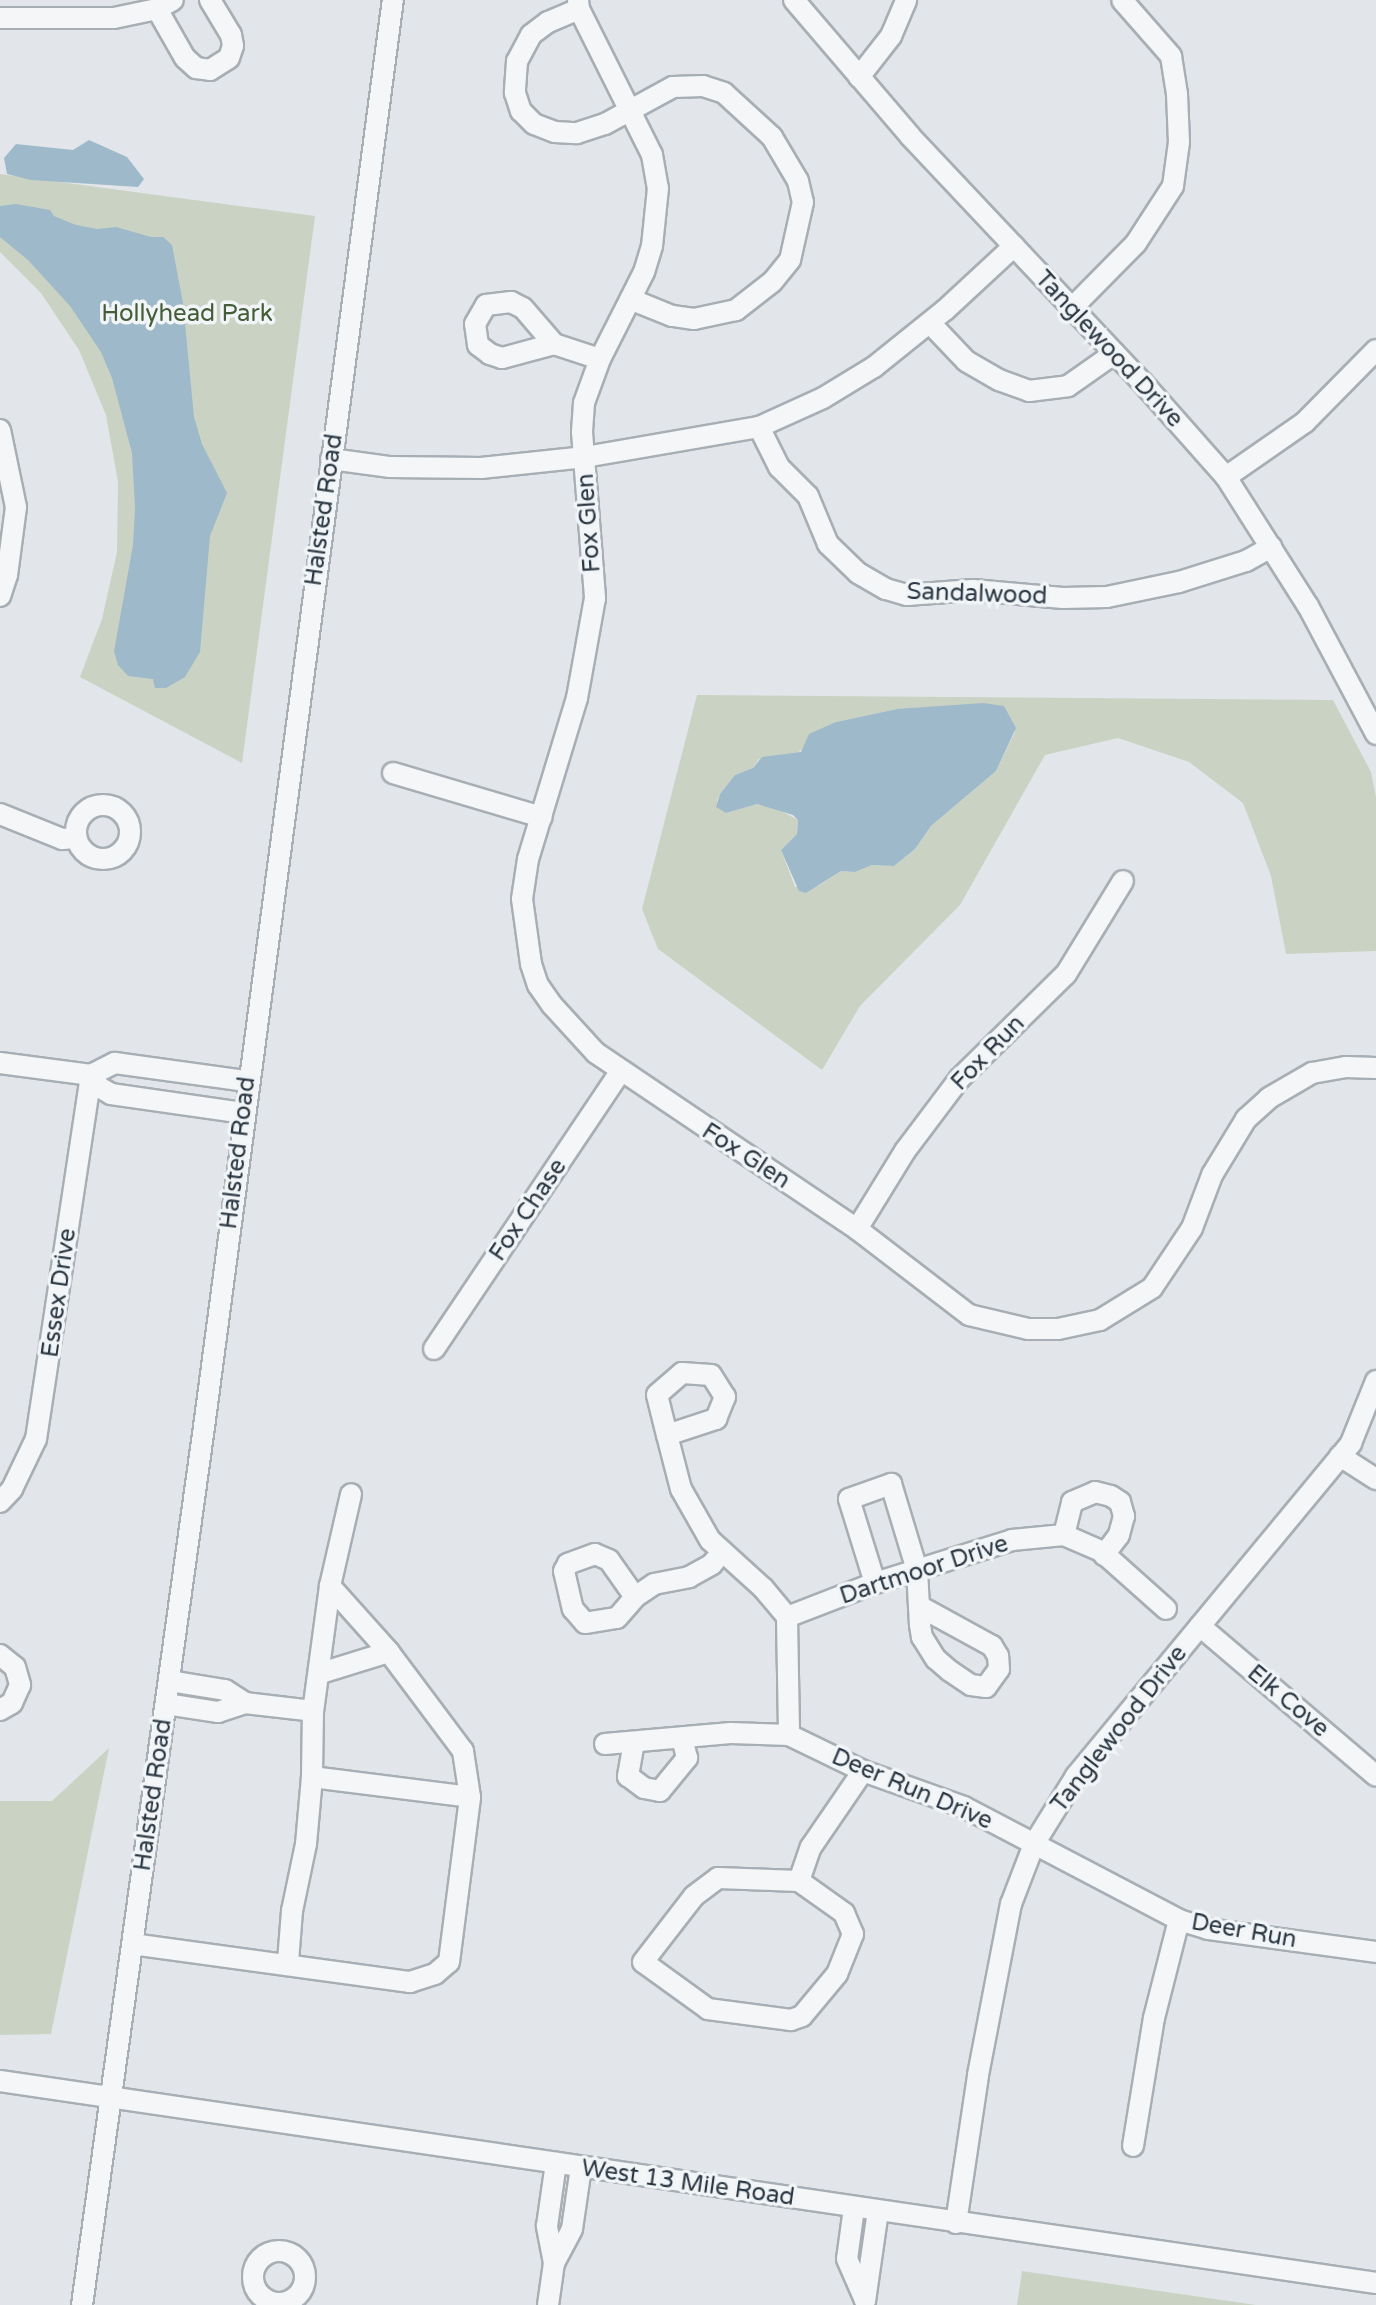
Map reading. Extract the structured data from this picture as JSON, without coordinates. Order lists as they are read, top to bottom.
{
  "streets": {
    "street": [
      "Tanglewood Drive",
      "Halsted Road",
      "Fox Glen",
      "Sandalwood",
      "Fox Run",
      "Fox Chase",
      "Essex Drive",
      "Dartmoor Drive",
      "Elk Cove",
      "Deer Run Drive",
      "Deer Run",
      "West 13 Mile Road"
    ]
  },
  "crossings": [
    ["Tanglewood Drive", "Sandalwood"],
    ["Tanglewood Drive", "Elk Cove"],
    ["Tanglewood Drive", "Deer Run Drive"],
    ["Tanglewood Drive", "Deer Run"],
    ["Tanglewood Drive", "West 13 Mile Road"],
    ["Halsted Road", "West 13 Mile Road"],
    ["Fox Glen", "Fox Run"],
    ["Fox Glen", "Fox Chase"],
    ["Deer Run Drive", "Deer Run"]
  ],
  "parks": ["Hollyhead Park"]
}
